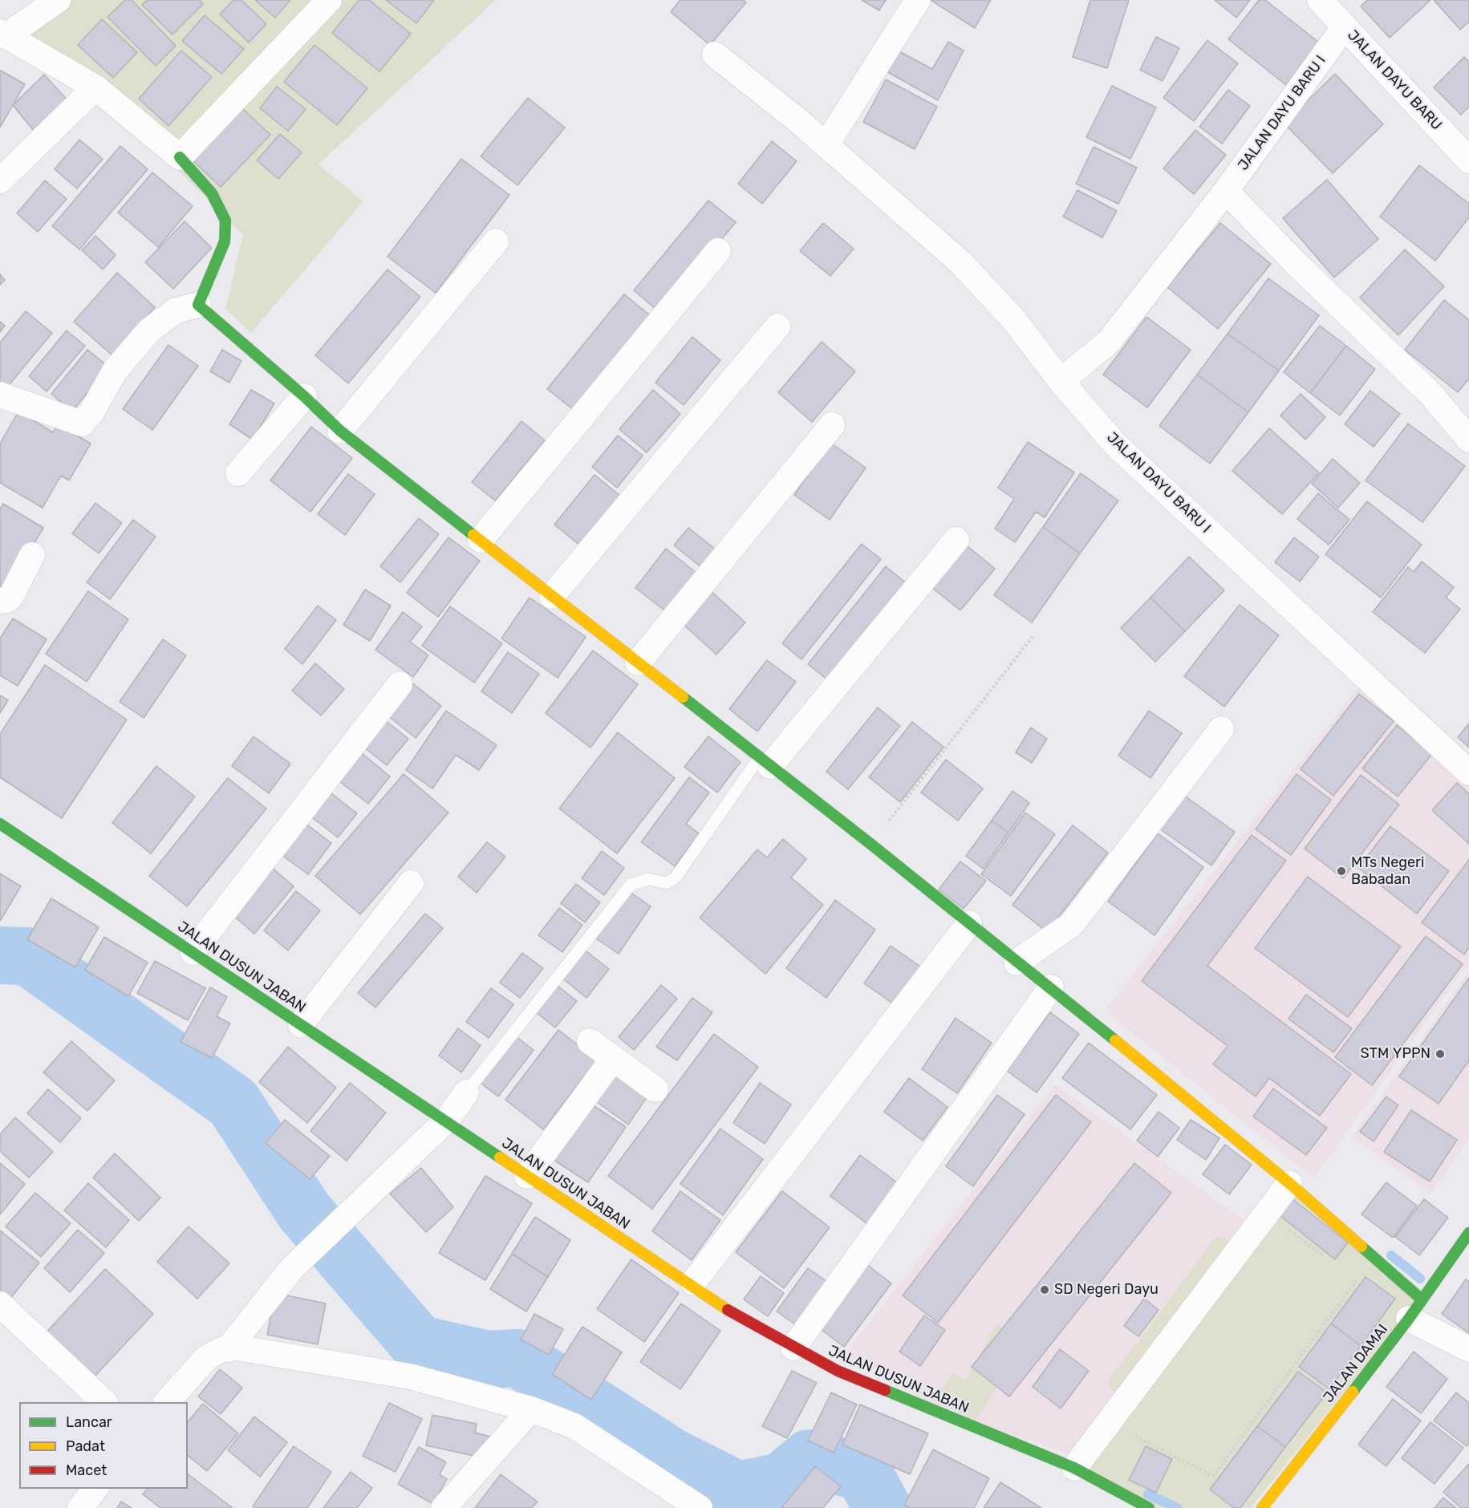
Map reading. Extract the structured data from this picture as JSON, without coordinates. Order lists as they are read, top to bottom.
{
  "streets": {
    "street": [
      "JALAN DAYU BARU",
      "JALAN DAYU BARU I",
      "JALAN DUSUN JABAN",
      "JALAN DAMAI"
    ]
  },
  "crossings": [
    ["JALAN DAYU BARU", "JALAN DAYU BARU I"]
  ],
  "places": ["MTs Negeri Babadan", "STM YPPN", "SD Negeri Dayu"],
  "legend": ["Lancar", "Padat", "Macet"]
}
